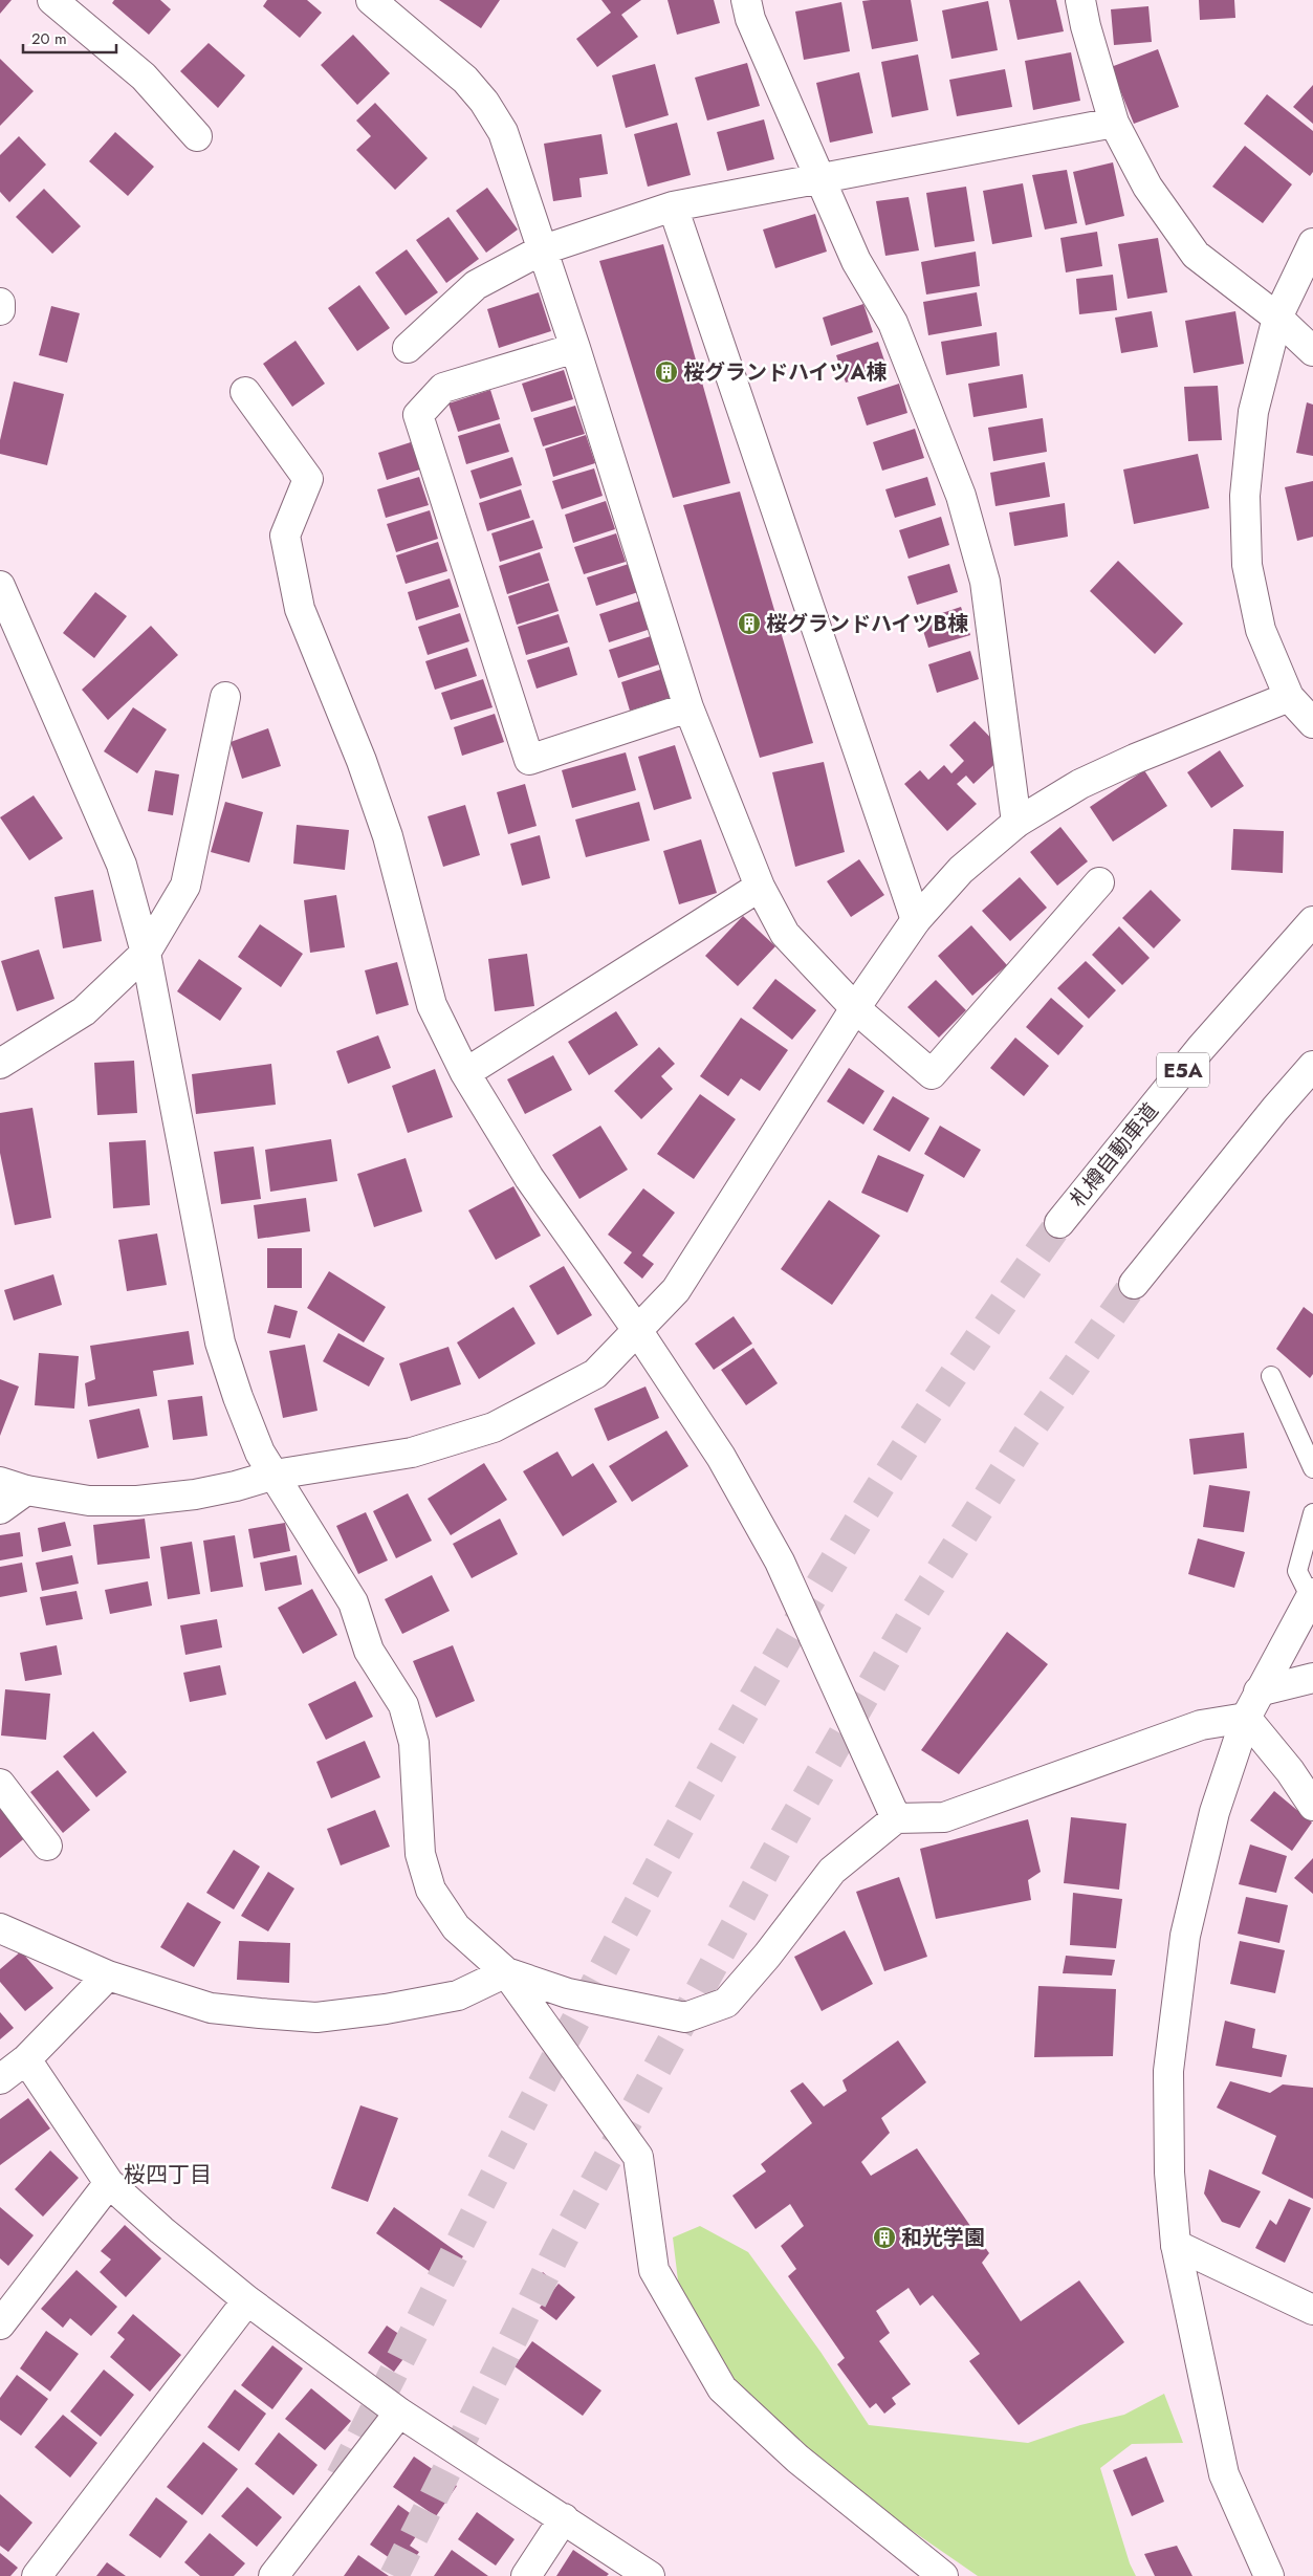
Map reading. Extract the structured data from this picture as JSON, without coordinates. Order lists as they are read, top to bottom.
{
  "streets": {
    "main road": ["E5A", "札樽自動車道"]
  },
  "districts": ["桜四丁目"],
  "places": {
    "building": ["桜グランドハイツA棟", "桜グランドハイツB棟", "和光学園"]
  },
  "scale_bar": "20 m"
}
